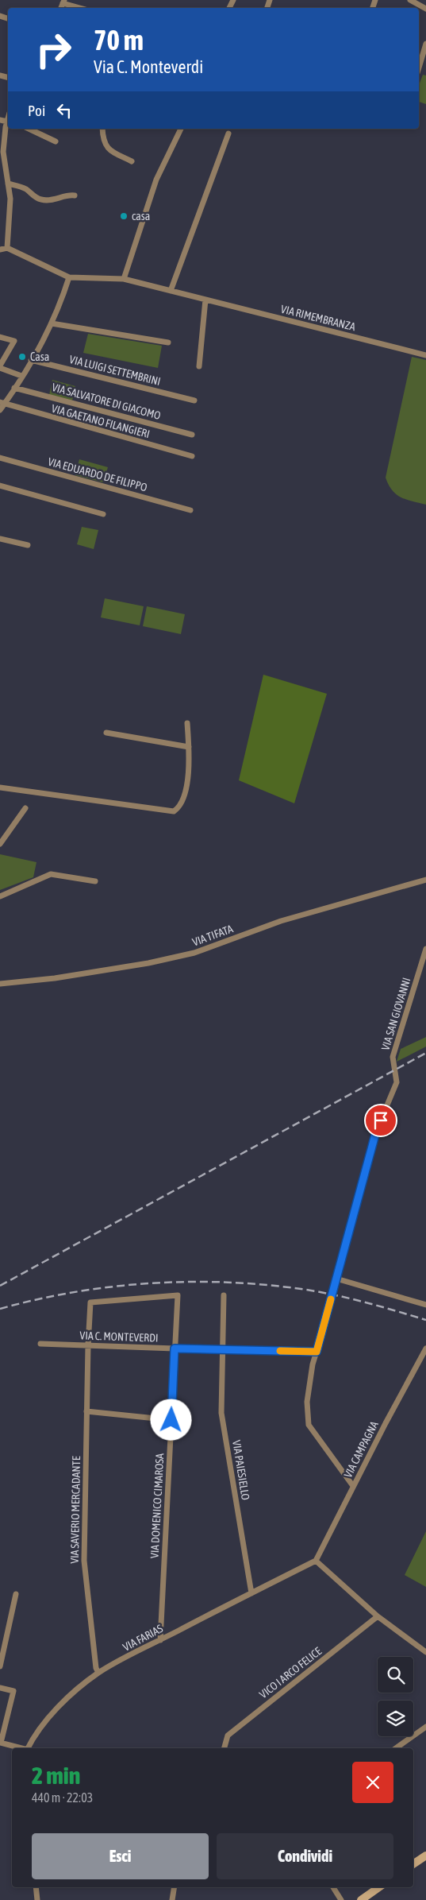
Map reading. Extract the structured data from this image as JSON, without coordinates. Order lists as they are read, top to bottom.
{
  "streets": {
    "street": [
      "VIA RIMEMBRANZA",
      "VIA LUIGI SETTEMBRINI",
      "VIA SALVATORE DI GIACOMO",
      "VIA GAETANO FILANGIERI",
      "VIA EDUARDO DE FILIPPO",
      "VIA TIFATA",
      "VIA SAN GIOVANNI",
      "VIA C. MONTEVERDI",
      "VIA CAMPAGNA",
      "VIA PAIESIELLO",
      "VIA DOMENICO CIMAROSA",
      "VIA SAVERIO MERCADANTE",
      "VIA FARIAS",
      "VICO I ARCO FELICE"
    ]
  },
  "crossings": [
    ["VIA SAN GIOVANNI", "VIA C. MONTEVERDI"],
    ["VIA SAN GIOVANNI", "VIA CAMPAGNA"],
    ["VIA C. MONTEVERDI", "VIA PAIESIELLO"],
    ["VIA C. MONTEVERDI", "VIA DOMENICO CIMAROSA"],
    ["VIA C. MONTEVERDI", "VIA SAVERIO MERCADANTE"],
    ["VIA CAMPAGNA", "VIA FARIAS"],
    ["VIA PAIESIELLO", "VIA FARIAS"],
    ["VIA DOMENICO CIMAROSA", "VIA SAVERIO MERCADANTE"],
    ["VIA DOMENICO CIMAROSA", "VIA FARIAS"],
    ["VIA SAVERIO MERCADANTE", "VIA FARIAS"]
  ],
  "places": ["casa", "Casa"],
  "page": {
    "turn": ["70 m", "Via C. Monteverdi"],
    "then": "Poi",
    "heading": ["2 min", "440 m · 22:03"],
    "buttons": ["Esci", "Condividi"]
  }
}
